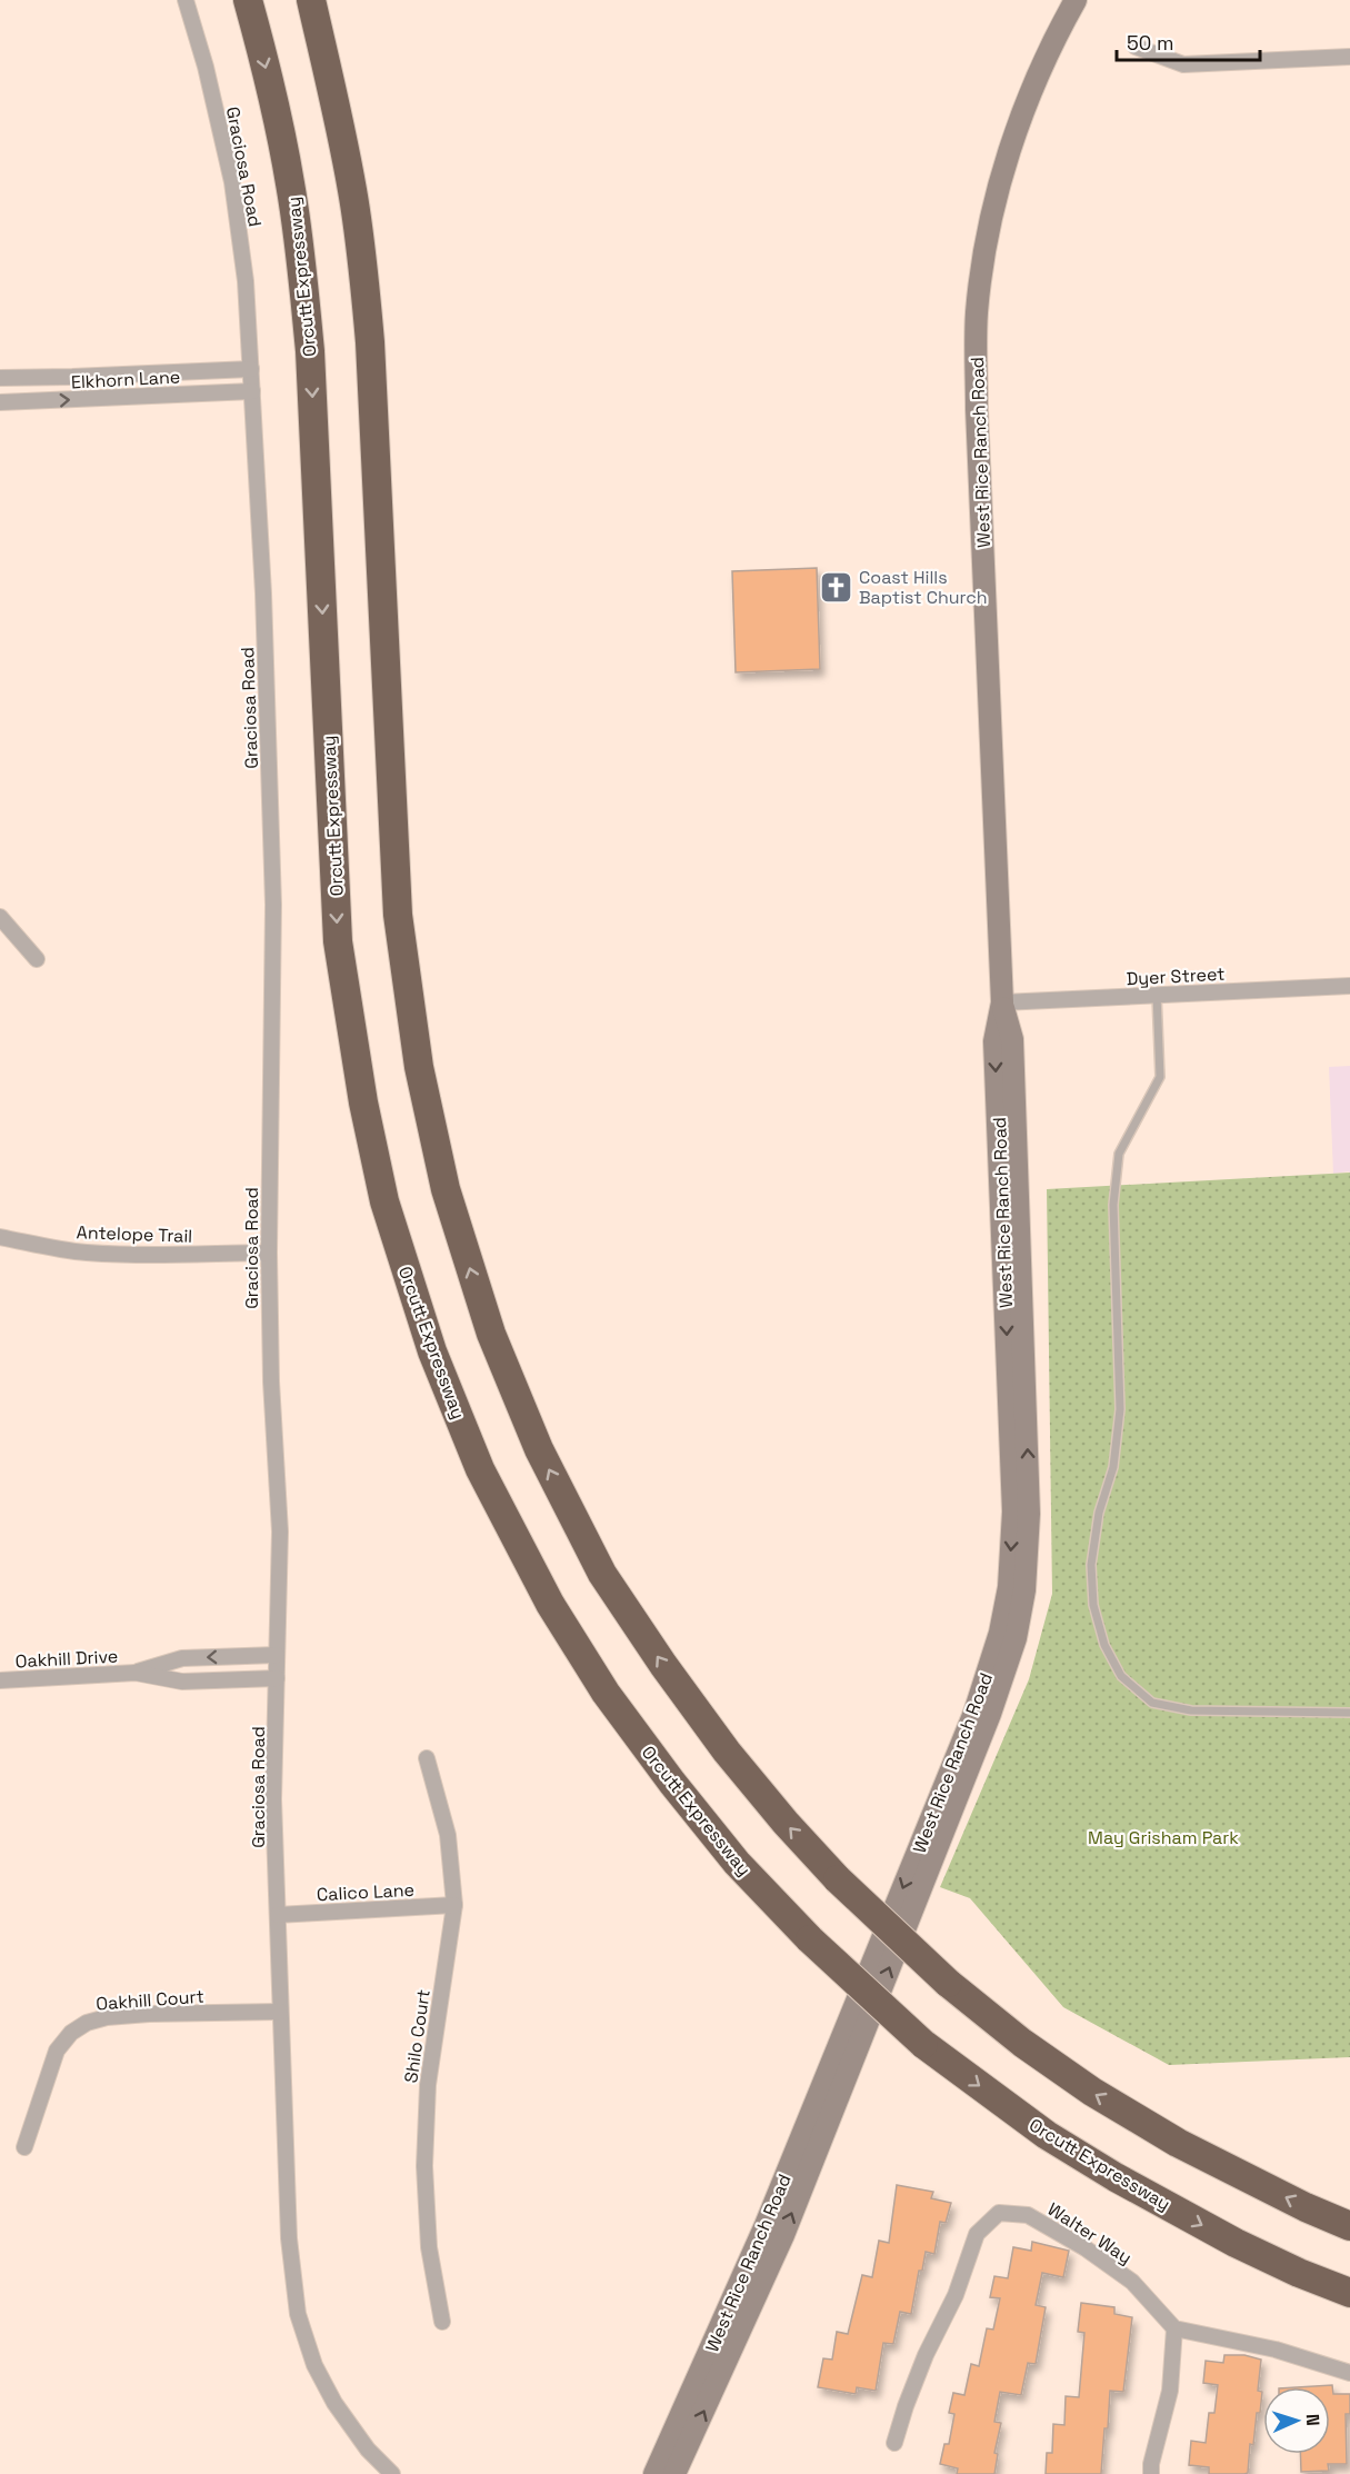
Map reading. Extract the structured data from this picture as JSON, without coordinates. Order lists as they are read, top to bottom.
{
  "streets": {
    "highway": ["Orcutt Expressway"],
    "main road": ["West Rice Ranch Road"],
    "street": [
      "Graciosa Road",
      "Elkhorn Lane",
      "Dyer Street",
      "Antelope Trail",
      "Oakhill Drive",
      "Calico Lane",
      "Oakhill Court",
      "Shilo Court",
      "Walter Way"
    ]
  },
  "crossings": [
    ["Graciosa Road", "Elkhorn Lane"],
    ["Graciosa Road", "Antelope Trail"],
    ["Graciosa Road", "Oakhill Drive"],
    ["Graciosa Road", "Calico Lane"],
    ["Graciosa Road", "Oakhill Court"],
    ["West Rice Ranch Road", "Dyer Street"],
    ["Calico Lane", "Shilo Court"]
  ],
  "parks": ["May Grisham Park"],
  "places": {
    "church": ["Coast Hills Baptist Church"]
  },
  "scale_bar": "50 m",
  "north": "right"
}
